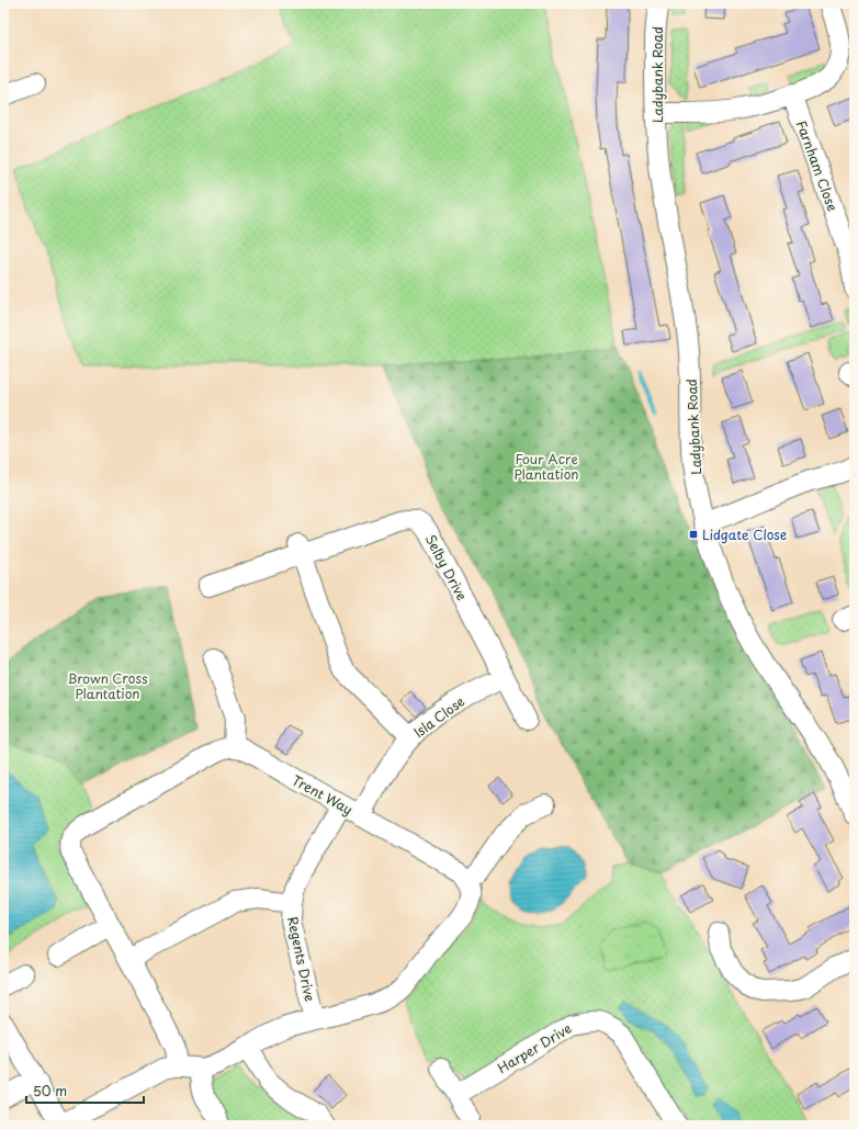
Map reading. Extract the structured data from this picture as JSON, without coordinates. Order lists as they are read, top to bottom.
{
  "streets": {
    "street": [
      "Ladybank Road",
      "Farnham Close",
      "Selby Drive",
      "Isla Close",
      "Trent Way",
      "Regents Drive",
      "Harper Drive"
    ]
  },
  "crossings": [
    ["Selby Drive", "Isla Close"],
    ["Isla Close", "Trent Way"],
    ["Trent Way", "Regents Drive"]
  ],
  "parks": ["Four Acre Plantation", "Brown Cross Plantation"],
  "places": {
    "transit": ["Lidgate Close"]
  },
  "scale_bar": "50 m"
}
